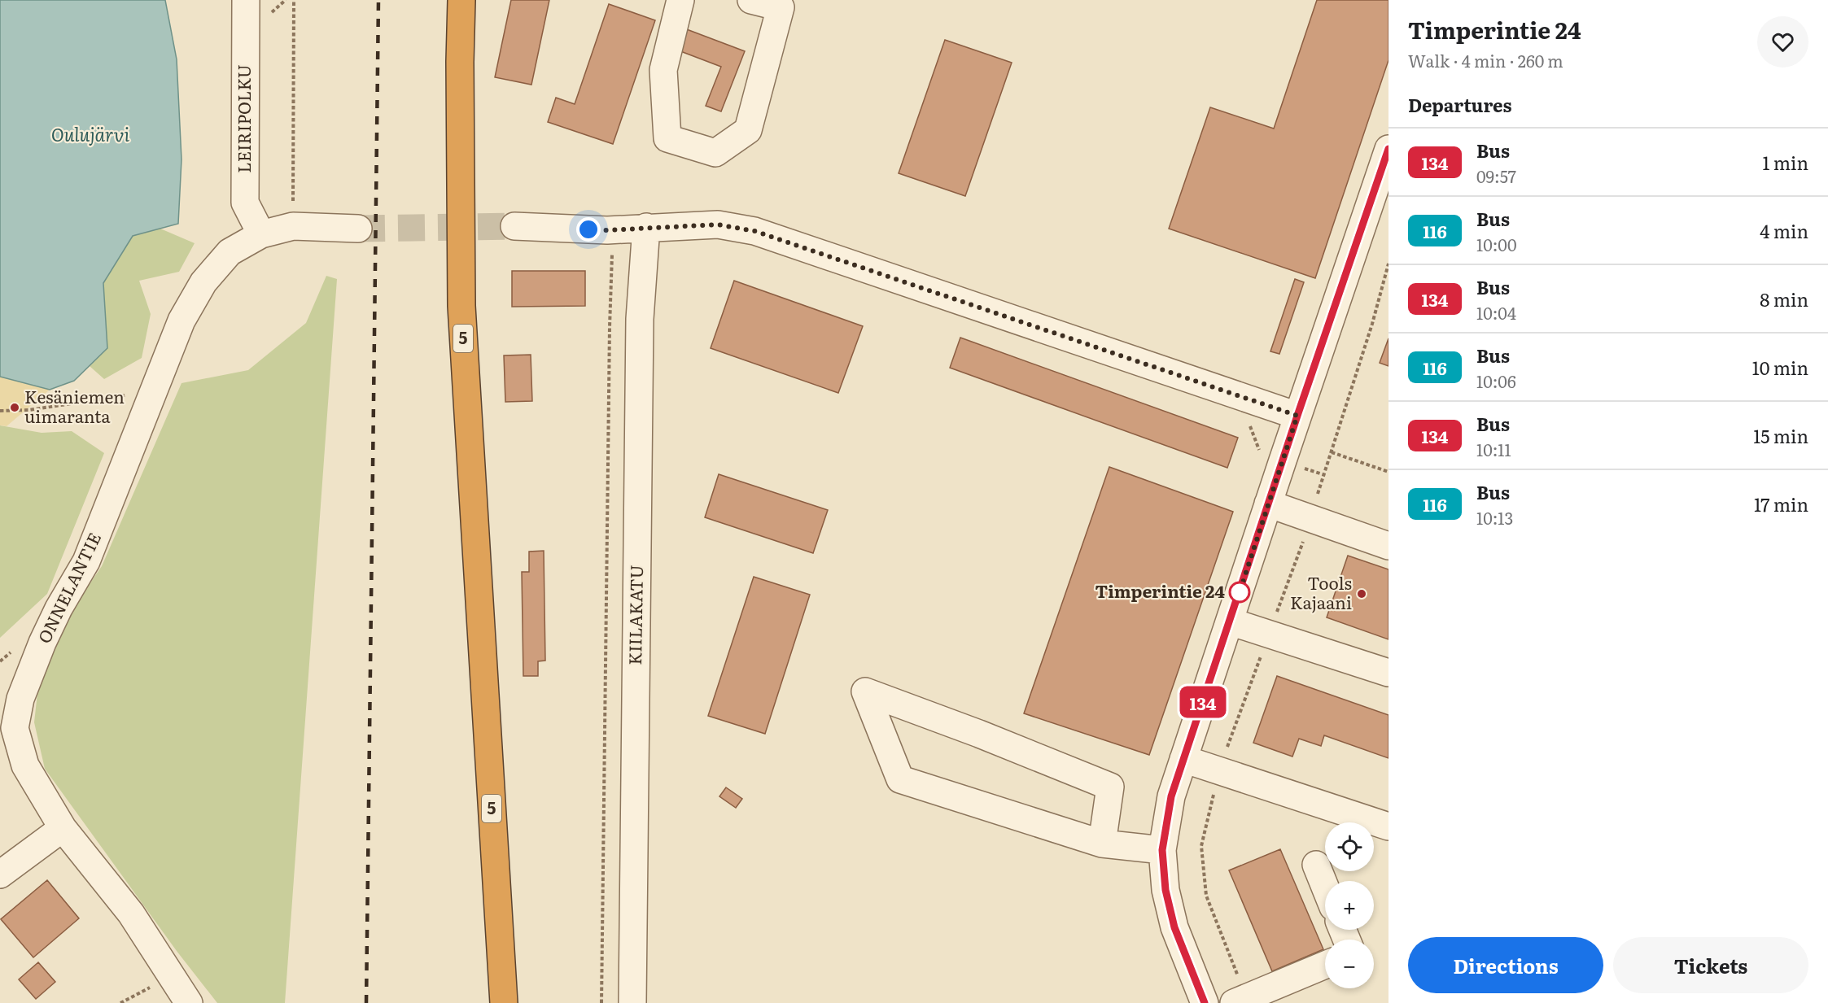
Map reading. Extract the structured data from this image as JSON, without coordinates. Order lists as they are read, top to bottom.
{
  "streets": {
    "highway": ["5"],
    "street": ["LEIRIPOLKU", "ONNELANTIE", "KIILAKATU"]
  },
  "crossings": [
    ["LEIRIPOLKU", "ONNELANTIE"]
  ],
  "water": ["Oulujärvi"],
  "places": ["Kesäniemen uimaranta", "Timperintie 24", "Tools Kajaani"],
  "lines": ["bus line 134"],
  "page": {
    "on_map": "134",
    "heading": [
      ["Timperintie 24", "Walk · 4 min · 260 m"],
      "Departures"
    ],
    "list": [
      {
        "mark": "134",
        "name": "Bus",
        "note": "09:57",
        "value": "1 min"
      },
      {
        "mark": "116",
        "name": "Bus",
        "note": "10:00",
        "value": "4 min"
      },
      {
        "mark": "134",
        "name": "Bus",
        "note": "10:04",
        "value": "8 min"
      },
      {
        "mark": "116",
        "name": "Bus",
        "note": "10:06",
        "value": "10 min"
      },
      {
        "mark": "134",
        "name": "Bus",
        "note": "10:11",
        "value": "15 min"
      },
      {
        "mark": "116",
        "name": "Bus",
        "note": "10:13",
        "value": "17 min"
      }
    ],
    "map_buttons": ["+", "−"],
    "buttons": ["Directions", "Tickets"]
  }
}
